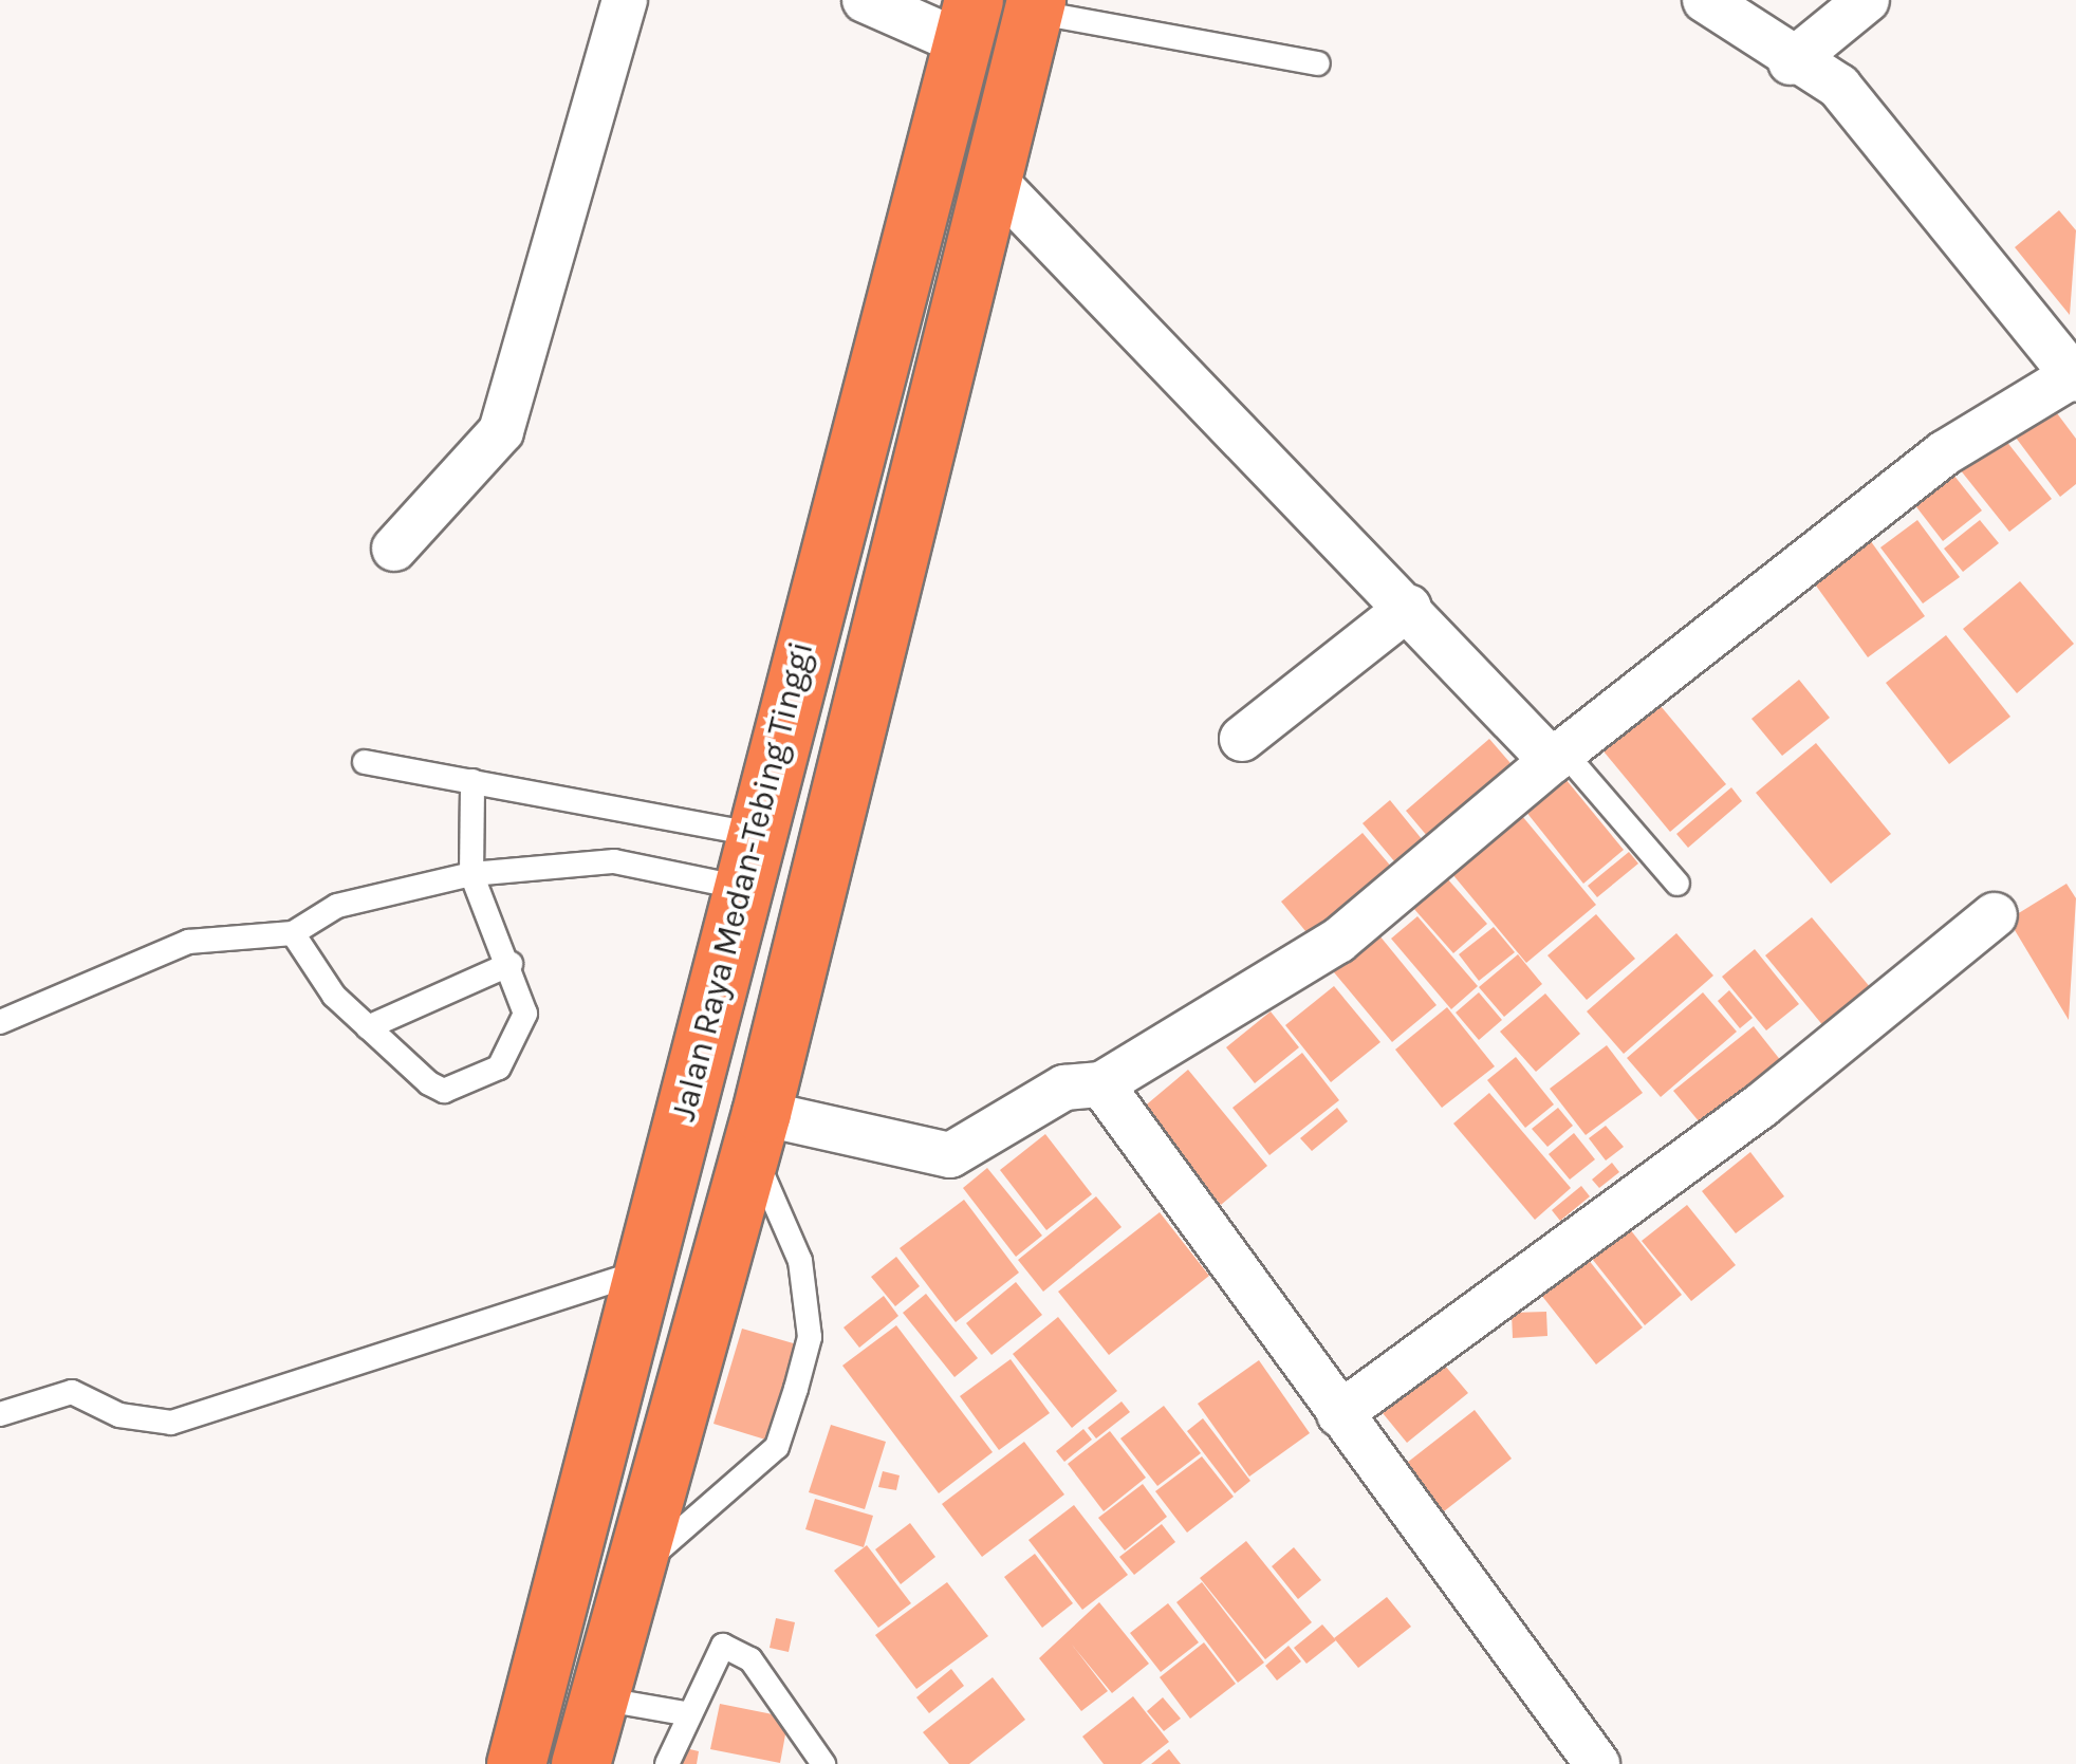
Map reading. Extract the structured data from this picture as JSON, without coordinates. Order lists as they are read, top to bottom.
{
  "streets": {
    "highway": ["Jalan Raya Medan-Tebing Tinggi"]
  }
}
